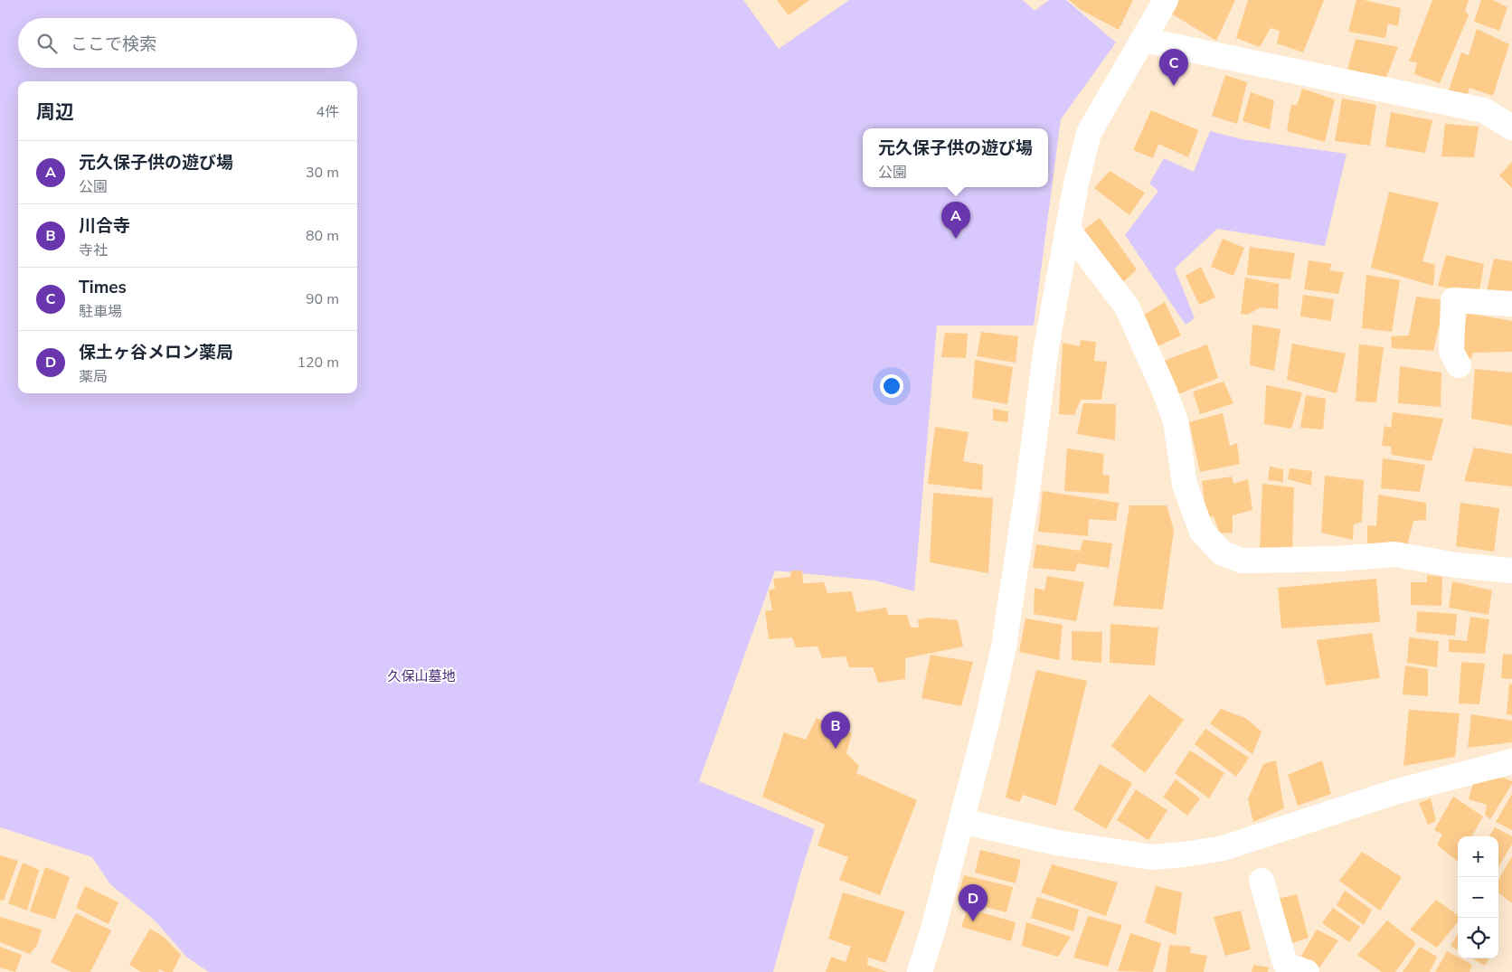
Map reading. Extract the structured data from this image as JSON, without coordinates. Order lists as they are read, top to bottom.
{
  "parks": ["久保山墓地"],
  "page": {
    "search": "ここで検索",
    "pins": [
      "C",
      "A",
      "B",
      "D"
    ],
    "heading": ["周辺", "4件"],
    "popup": ["元久保子供の遊び場", "公園"],
    "list": [
      {
        "mark": "A",
        "name": "元久保子供の遊び場",
        "note": "公園",
        "value": "30 m"
      },
      {
        "mark": "B",
        "name": "川合寺",
        "note": "寺社",
        "value": "80 m"
      },
      {
        "mark": "C",
        "name": "Times",
        "note": "駐車場",
        "value": "90 m"
      },
      {
        "mark": "D",
        "name": "保土ヶ谷メロン薬局",
        "note": "薬局",
        "value": "120 m"
      }
    ],
    "map_buttons": ["+", "−"]
  }
}
